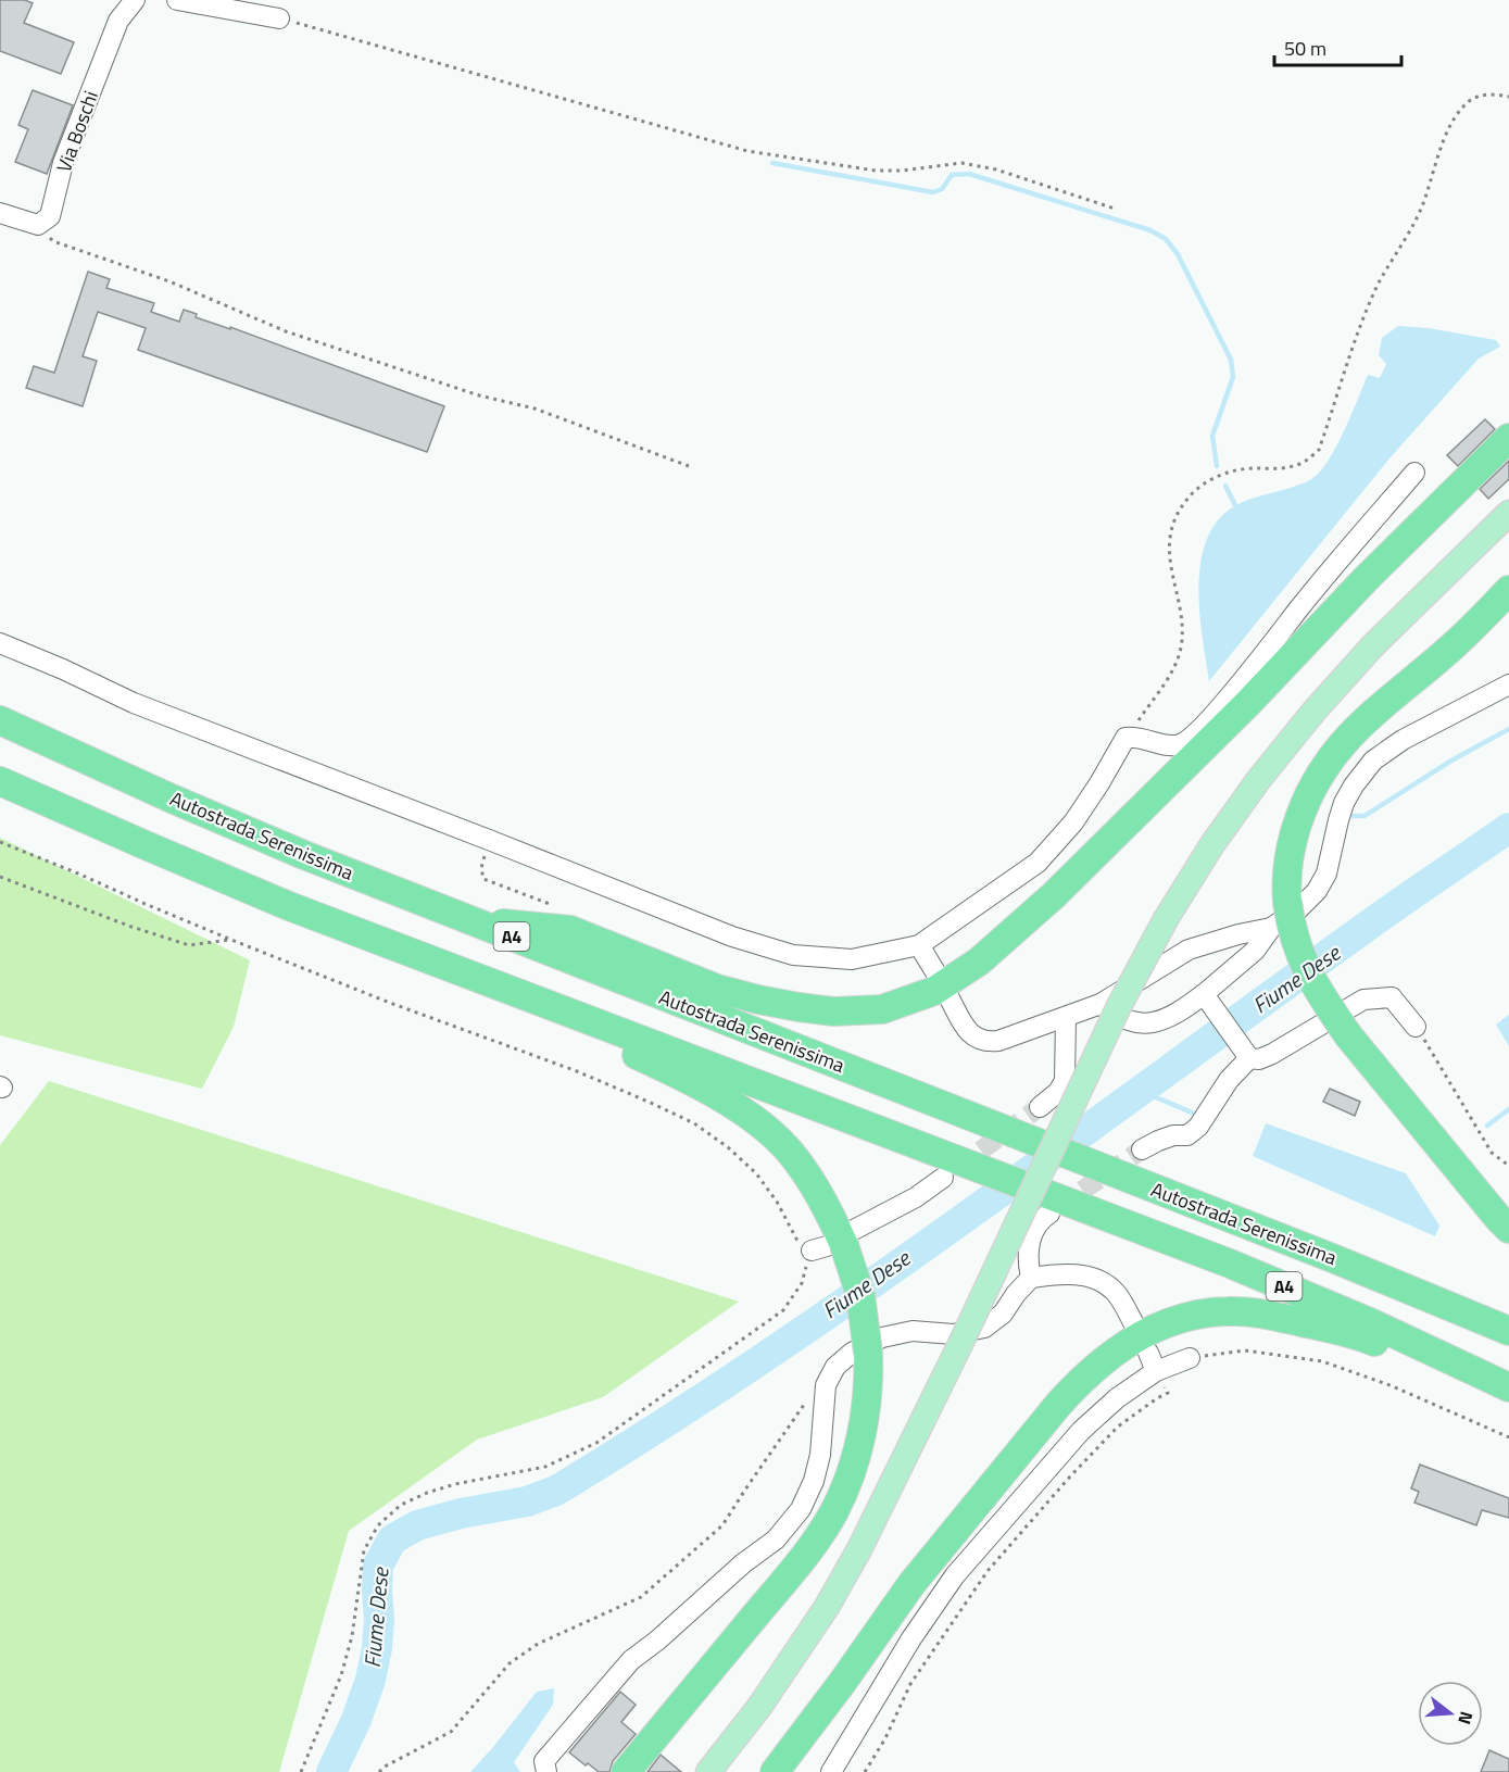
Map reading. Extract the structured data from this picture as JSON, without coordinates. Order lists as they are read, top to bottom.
{
  "streets": {
    "highway": ["Autostrada Serenissima", "A4"],
    "street": ["Via Boschi"]
  },
  "water": ["Fiume Dese"],
  "scale_bar": "50 m",
  "north": "right"
}
